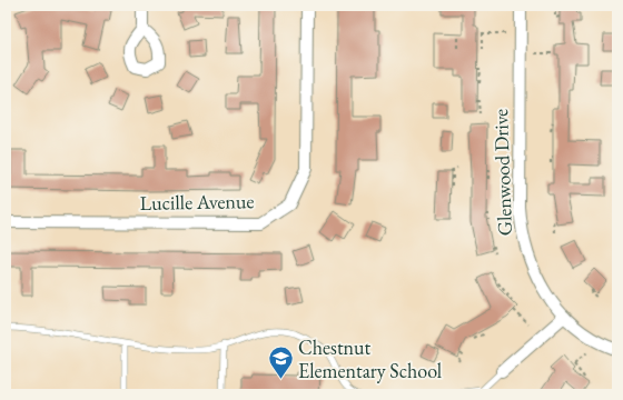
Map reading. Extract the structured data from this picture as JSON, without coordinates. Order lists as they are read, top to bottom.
{
  "streets": {
    "street": ["Glenwood Drive", "Lucille Avenue"]
  },
  "places": {
    "school or university": ["Chestnut Elementary School"]
  }
}
